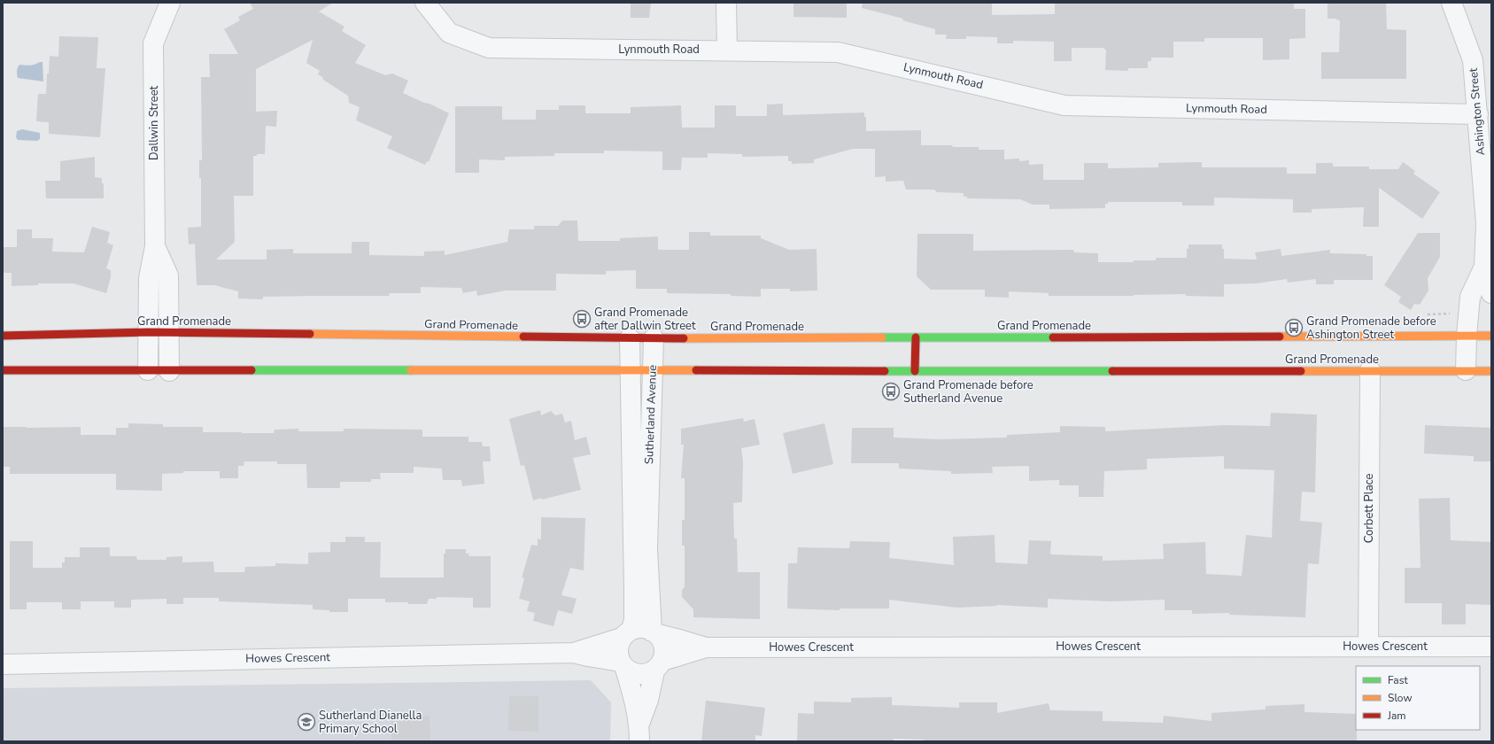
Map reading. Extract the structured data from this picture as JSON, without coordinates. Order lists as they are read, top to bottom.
{
  "streets": {
    "main road": ["Grand Promenade"],
    "street": [
      "Lynmouth Road",
      "Ashington Street",
      "Dallwin Street",
      "Sutherland Avenue",
      "Corbett Place",
      "Howes Crescent"
    ]
  },
  "crossings": [
    ["Lynmouth Road", "Ashington Street"],
    ["Ashington Street", "Grand Promenade"],
    ["Dallwin Street", "Grand Promenade"],
    ["Grand Promenade", "Sutherland Avenue"],
    ["Grand Promenade", "Corbett Place"],
    ["Sutherland Avenue", "Howes Crescent"],
    ["Corbett Place", "Howes Crescent"]
  ],
  "places": {
    "bus stop": ["Grand Promenade after Dallwin Street", "Grand Promenade before Ashington Street", "Grand Promenade before Sutherland Avenue"],
    "school or university": ["Sutherland Dianella Primary School"]
  },
  "legend": ["Fast", "Slow", "Jam"]
}
